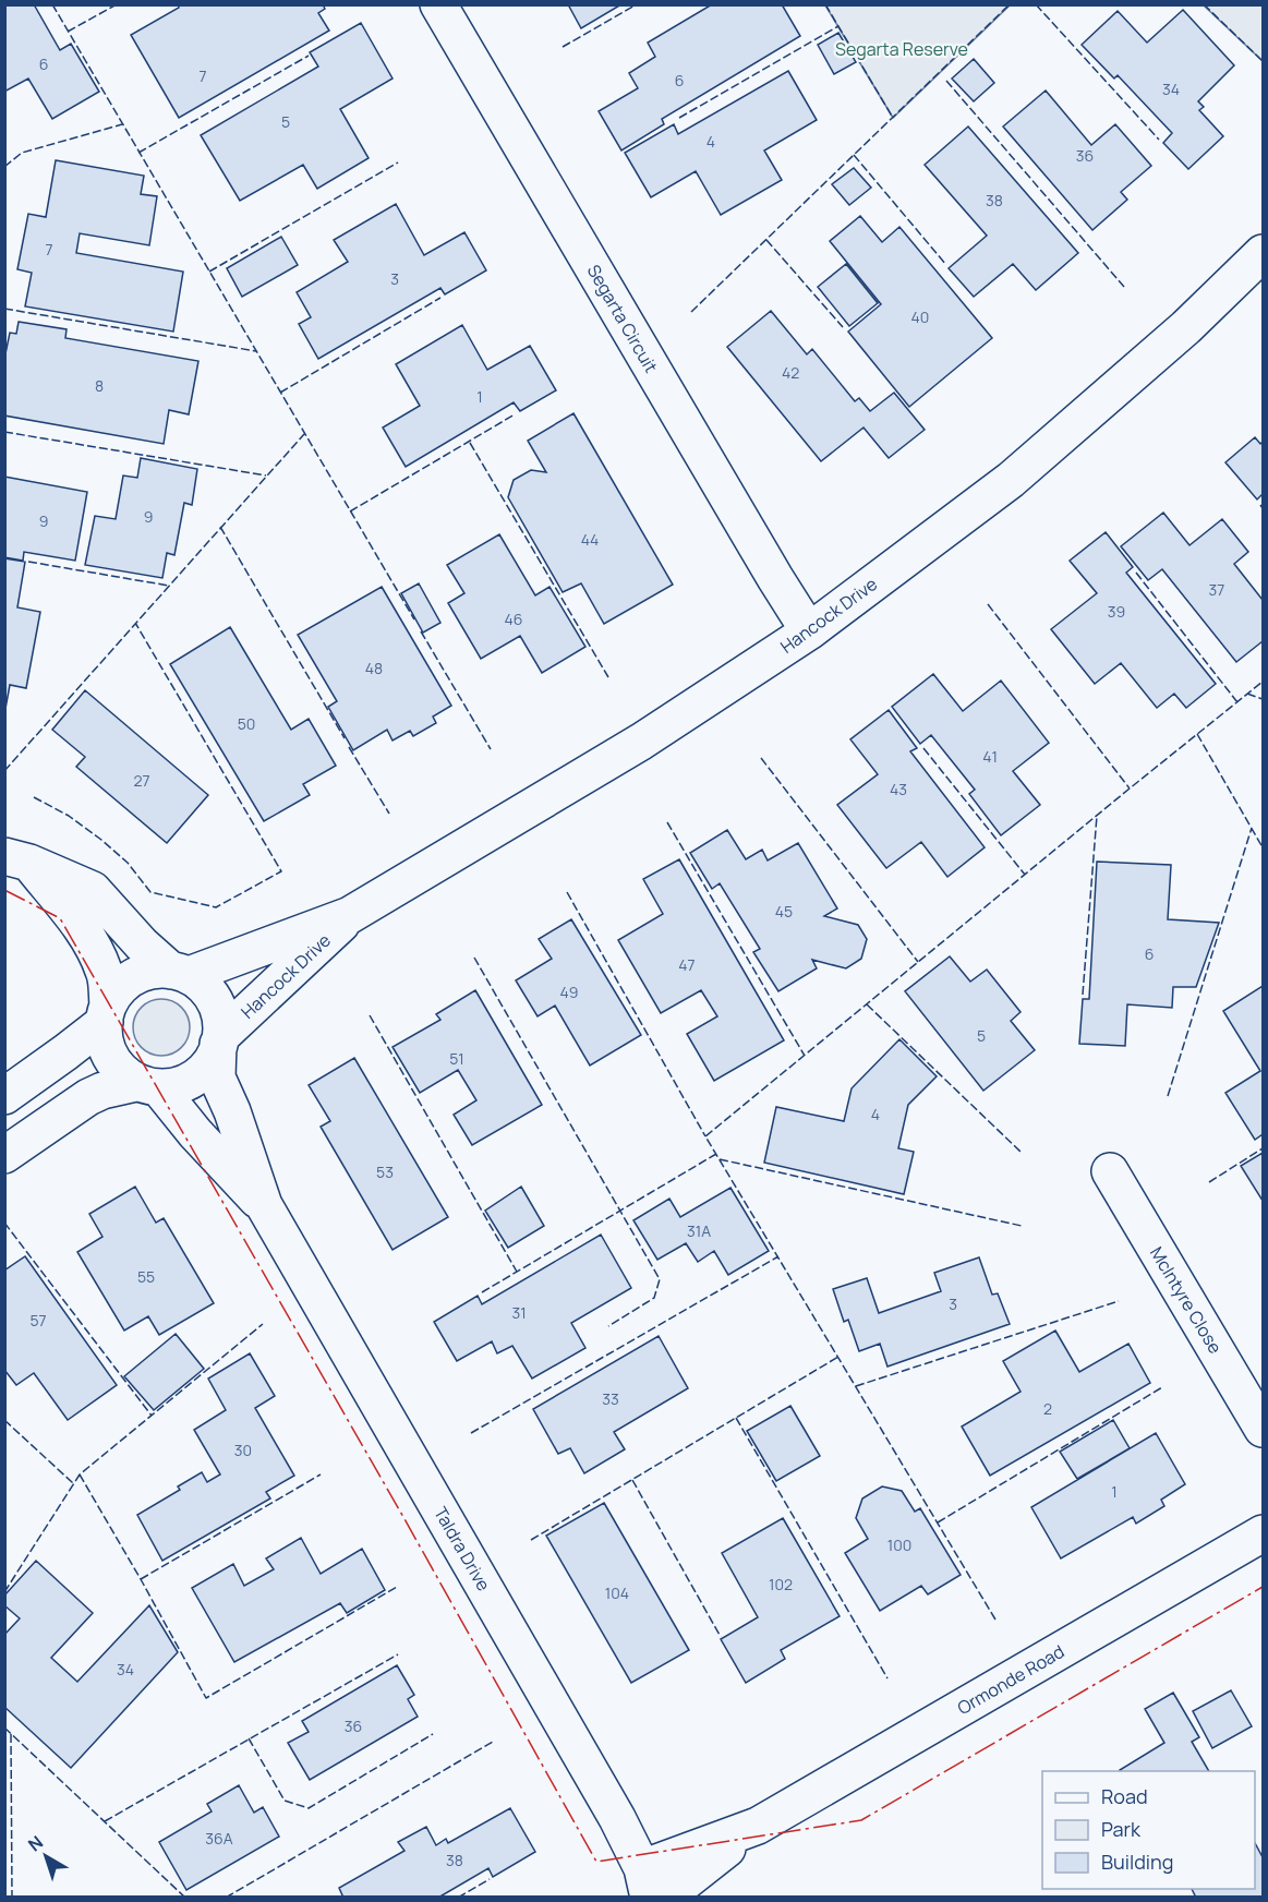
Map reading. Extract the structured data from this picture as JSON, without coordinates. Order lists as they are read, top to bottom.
{
  "streets": {
    "street": [
      "Segarta Circuit",
      "Hancock Drive",
      "McIntyre Close",
      "Taldra Drive",
      "Ormonde Road"
    ]
  },
  "crossings": [
    ["Segarta Circuit", "Hancock Drive"],
    ["Hancock Drive", "Taldra Drive"],
    ["Taldra Drive", "Ormonde Road"]
  ],
  "parks": ["Segarta Reserve"],
  "house_numbers": [
    "6",
    "7",
    "6",
    "34",
    "5",
    "4",
    "36",
    "38",
    "7",
    "3",
    "40",
    "42",
    "8",
    "1",
    "9",
    "9",
    "44",
    "37",
    "39",
    "46",
    "48",
    "50",
    "41",
    "27",
    "43",
    "45",
    "6",
    "47",
    "49",
    "5",
    "51",
    "4",
    "53",
    "31A",
    "55",
    "3",
    "31",
    "57",
    "33",
    "2",
    "30",
    "1",
    "100",
    "102",
    "104",
    "34",
    "36",
    "36A",
    "38"
  ],
  "legend": ["Road", "Park", "Building"],
  "north": "top left"
}
